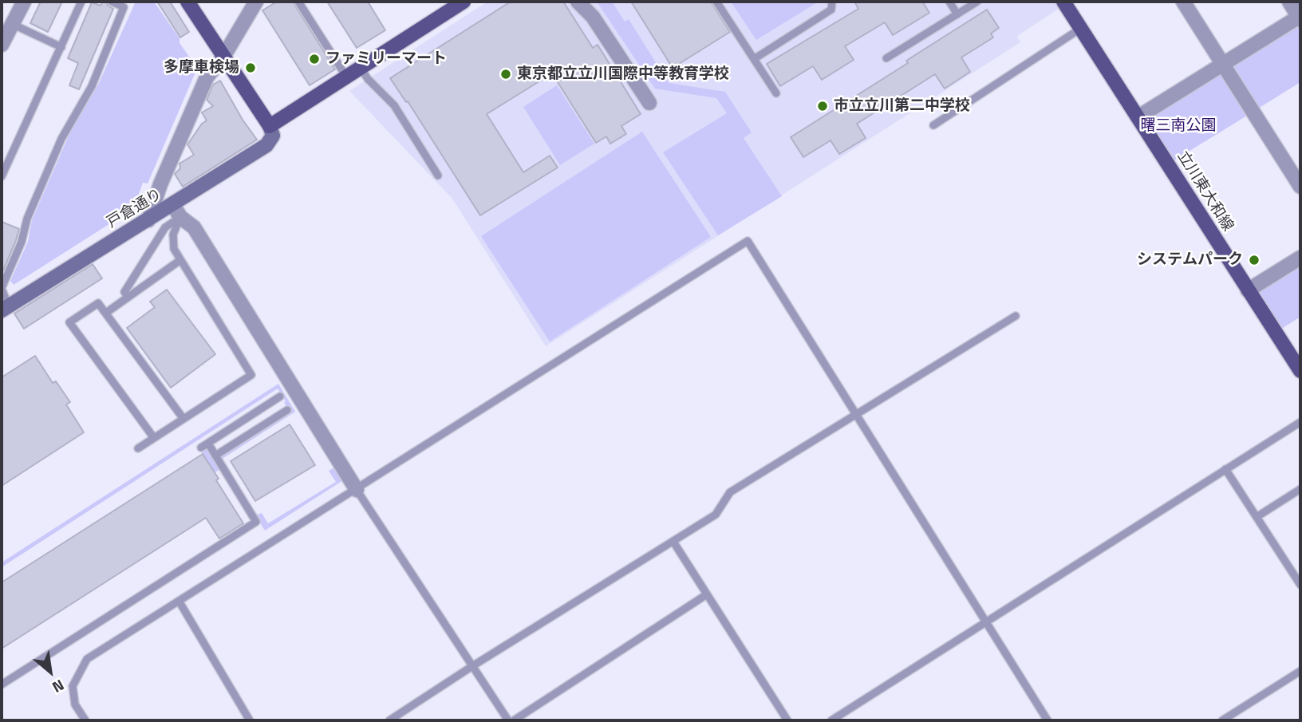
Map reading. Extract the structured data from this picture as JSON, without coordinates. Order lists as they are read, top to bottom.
{
  "streets": {
    "main road": ["立川東大和線"],
    "street": ["戸倉通り"]
  },
  "parks": ["曙三南公園"],
  "places": [
    "ファミリーマート",
    "多摩車検場",
    "東京都立立川国際中等教育学校",
    "市立立川第二中学校",
    "システムパーク"
  ],
  "north": "bottom right"
}
